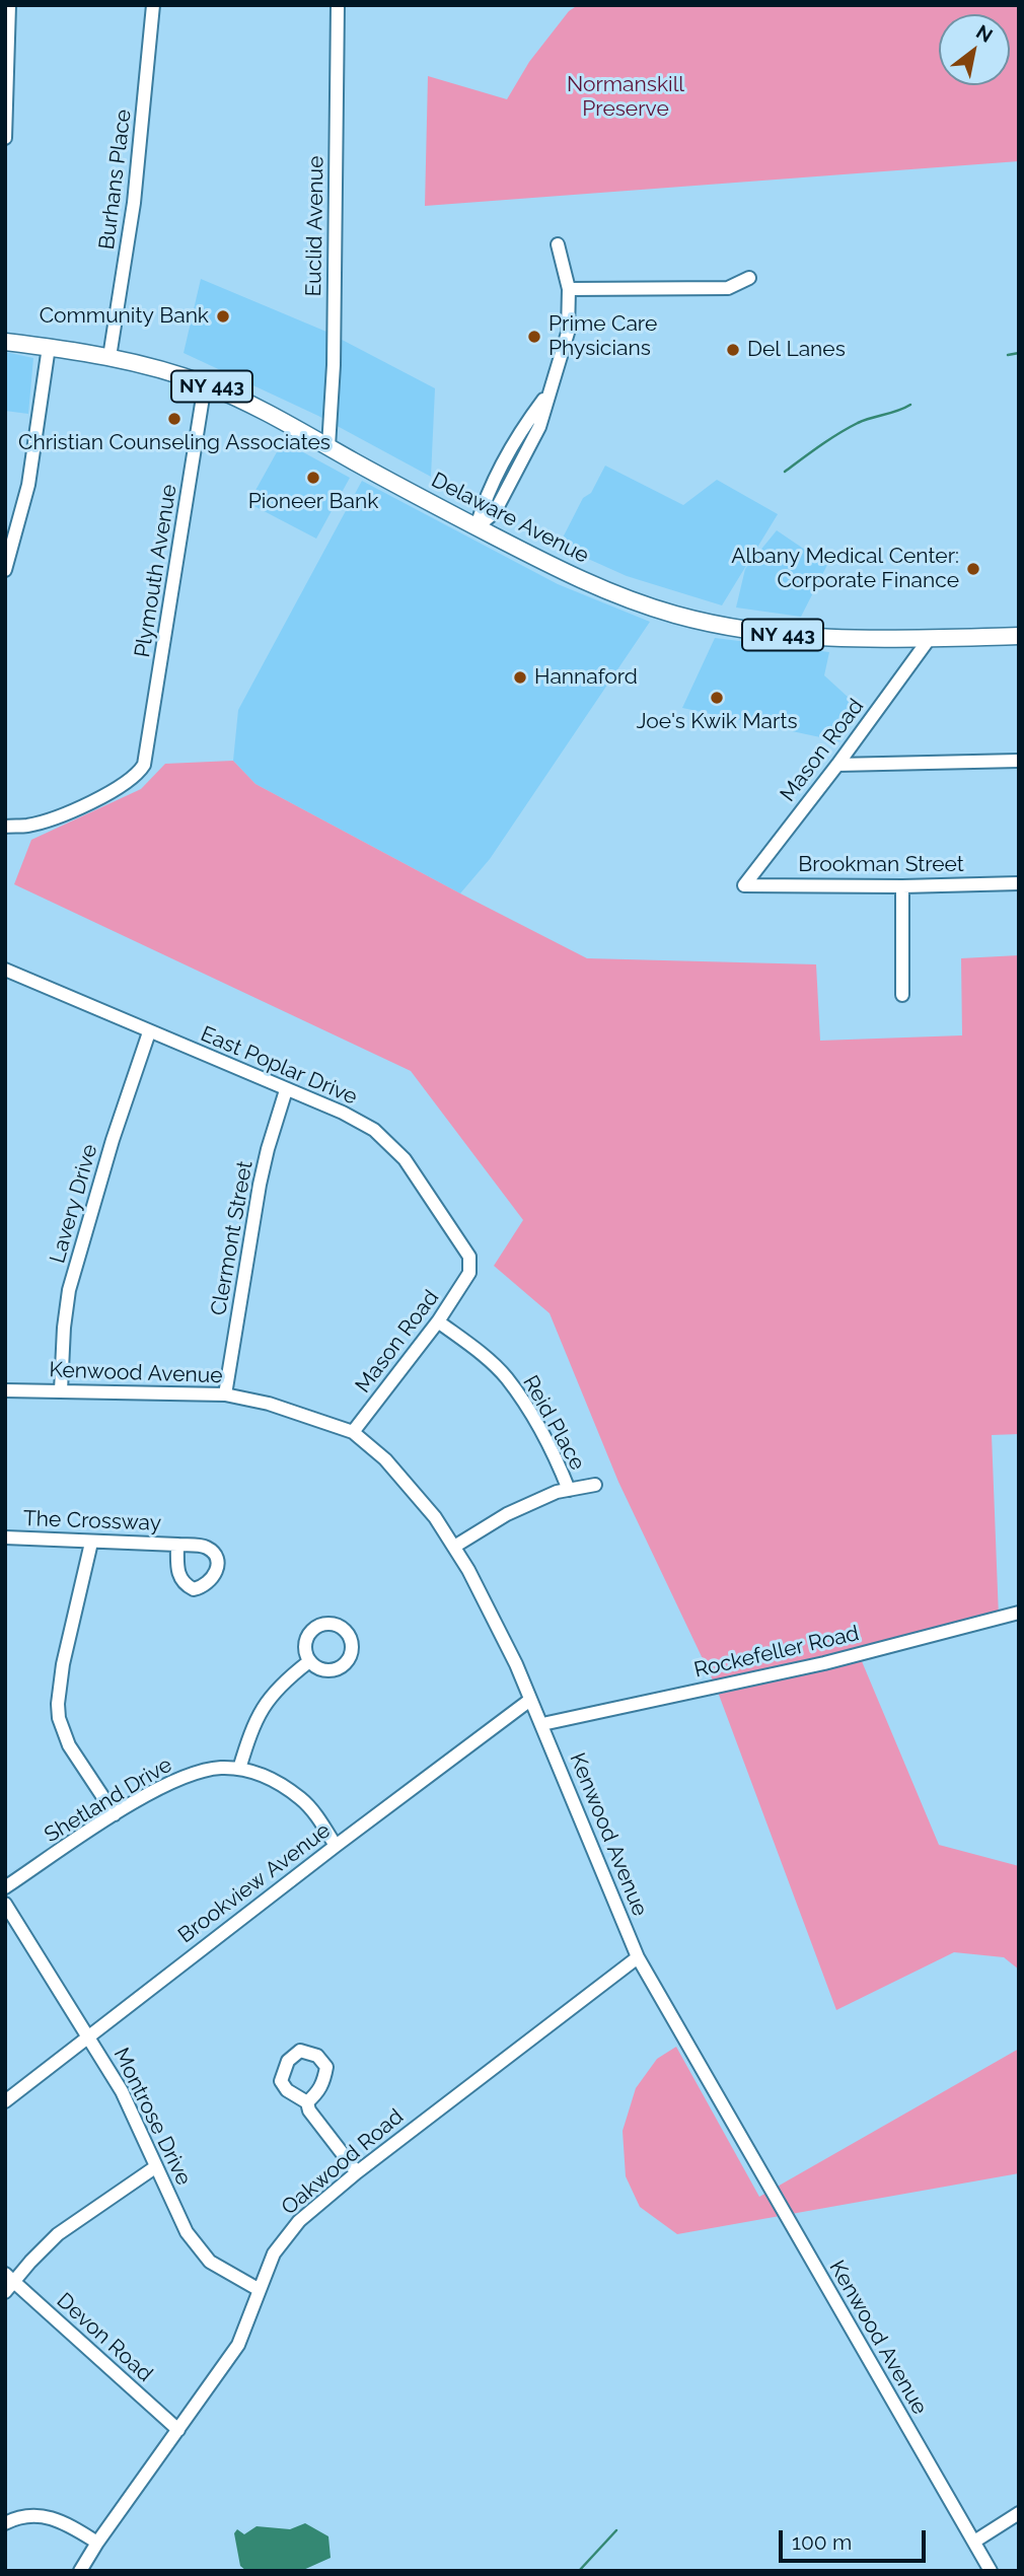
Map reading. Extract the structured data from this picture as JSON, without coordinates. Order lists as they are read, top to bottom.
{
  "streets": {
    "main road": ["NY 443", "Delaware Avenue"],
    "street": [
      "Burhans Place",
      "Euclid Avenue",
      "Plymouth Avenue",
      "Mason Road",
      "Brookman Street",
      "East Poplar Drive",
      "Lavery Drive",
      "Clermont Street",
      "Kenwood Avenue",
      "Reid Place",
      "The Crossway",
      "Rockefeller Road",
      "Shetland Drive",
      "Brookview Avenue",
      "Montrose Drive",
      "Oakwood Road",
      "Devon Road"
    ]
  },
  "crossings": [
    ["Burhans Place", "Delaware Avenue"],
    ["Euclid Avenue", "Delaware Avenue"],
    ["Delaware Avenue", "Plymouth Avenue"],
    ["Delaware Avenue", "Mason Road"],
    ["Mason Road", "Brookman Street"],
    ["Mason Road", "East Poplar Drive"],
    ["Mason Road", "Kenwood Avenue"],
    ["Mason Road", "Reid Place"],
    ["East Poplar Drive", "Lavery Drive"],
    ["East Poplar Drive", "Clermont Street"],
    ["Lavery Drive", "Kenwood Avenue"],
    ["Clermont Street", "Kenwood Avenue"],
    ["Kenwood Avenue", "Rockefeller Road"],
    ["Kenwood Avenue", "Brookview Avenue"],
    ["Kenwood Avenue", "Oakwood Road"],
    ["Shetland Drive", "Brookview Avenue"],
    ["Brookview Avenue", "Montrose Drive"],
    ["Montrose Drive", "Oakwood Road"],
    ["Oakwood Road", "Devon Road"]
  ],
  "parks": ["Normanskill Preserve"],
  "places": [
    "Community Bank",
    "Prime Care Physicians",
    "Del Lanes",
    "Christian Counseling Associates",
    "Pioneer Bank",
    "Albany Medical Center: Corporate Finance",
    "Hannaford",
    "Joe's Kwik Marts"
  ],
  "scale_bar": "100 m",
  "north": "top right"
}
